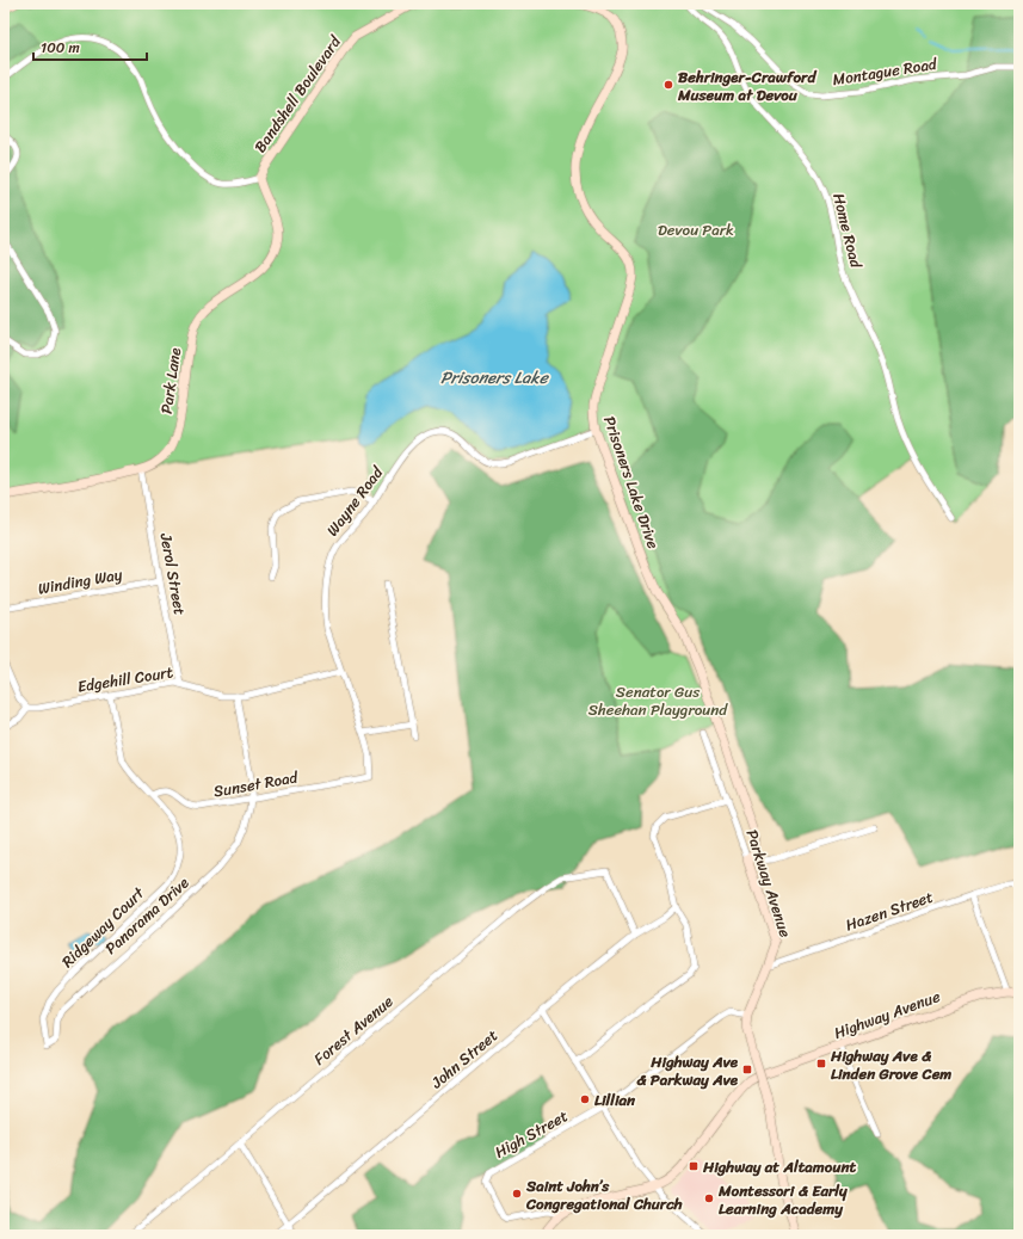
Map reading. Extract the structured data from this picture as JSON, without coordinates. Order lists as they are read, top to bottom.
{
  "streets": {
    "street": [
      "Montague Road",
      "Bandshell Boulevard",
      "Home Road",
      "Park Lane",
      "Prisoners Lake Drive",
      "Wayne Road",
      "Jerol Street",
      "Winding Way",
      "Edgehill Court",
      "Sunset Road",
      "Parkway Avenue",
      "Hazen Street",
      "Panorama Drive",
      "Ridgeway Court",
      "Highway Avenue",
      "Forest Avenue",
      "John Street",
      "High Street"
    ]
  },
  "crossings": [
    ["Bandshell Boulevard", "Park Lane"],
    ["Park Lane", "Jerol Street"],
    ["Prisoners Lake Drive", "Wayne Road"],
    ["Prisoners Lake Drive", "Parkway Avenue"],
    ["Wayne Road", "Edgehill Court"],
    ["Wayne Road", "Sunset Road"],
    ["Jerol Street", "Winding Way"],
    ["Jerol Street", "Edgehill Court"],
    ["Edgehill Court", "Panorama Drive"],
    ["Sunset Road", "Panorama Drive"],
    ["Sunset Road", "Ridgeway Court"],
    ["Parkway Avenue", "Hazen Street"],
    ["Parkway Avenue", "High Street"],
    ["Panorama Drive", "Ridgeway Court"],
    ["Highway Avenue", "High Street"],
    ["Forest Avenue", "John Street"]
  ],
  "water": ["Prisoners Lake"],
  "parks": ["Devou Park", "Senator Gus Sheehan Playground"],
  "places": {
    "other": [
      "Behringer-Crawford Museum at Devou",
      "Lillian",
      "Saint John’s Congregational Church",
      "Montessori & Early Learning Academy"
    ],
    "transit": ["Highway Ave & Linden Grove Cem", "Highway Ave & Parkway Ave", "Highway at Altamount"]
  },
  "scale_bar": "100 m"
}
